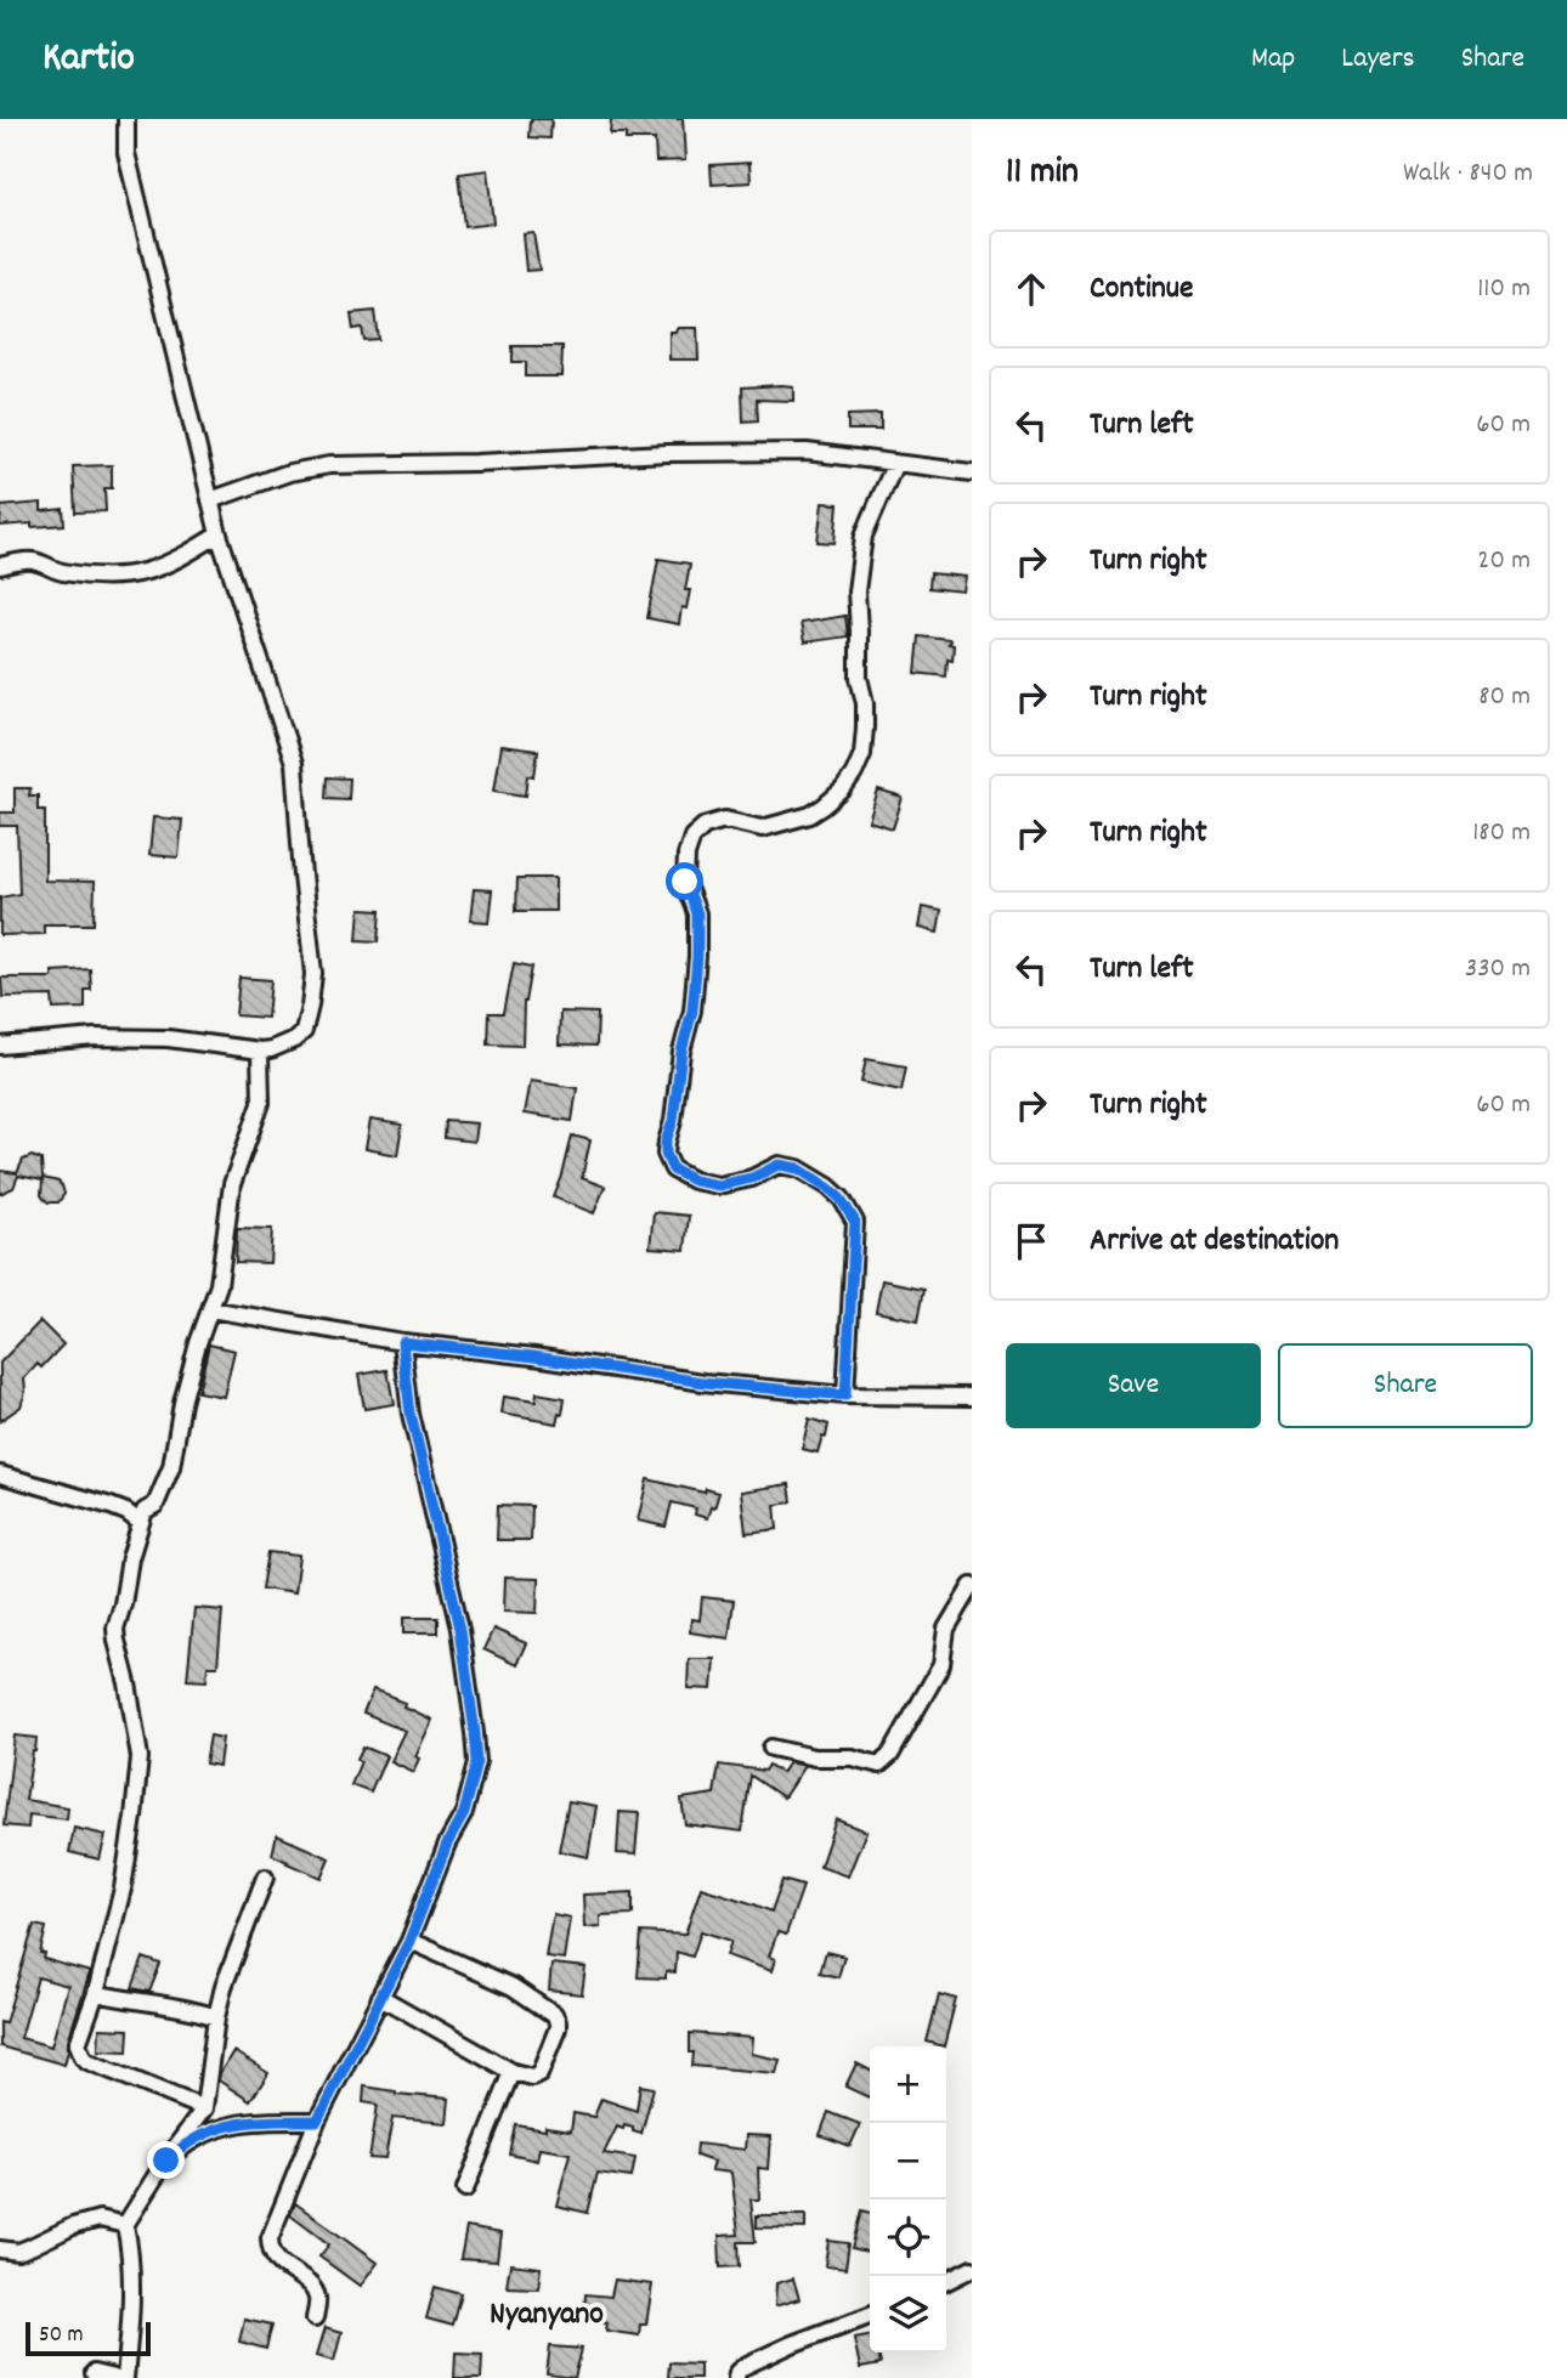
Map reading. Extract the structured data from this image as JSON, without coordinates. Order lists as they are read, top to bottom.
{
  "districts": ["Nyanyano"],
  "scale_bar": "50 m",
  "page": {
    "header": "Kartio",
    "nav": ["Map", "Layers", "Share"],
    "heading": ["11 min", "Walk · 840 m"],
    "list": [
      ["Continue", "110 m"],
      ["Turn left", "60 m"],
      ["Turn right", "20 m"],
      ["Turn right", "80 m"],
      ["Turn right", "180 m"],
      ["Turn left", "330 m"],
      ["Turn right", "60 m"],
      "Arrive at destination"
    ],
    "buttons": ["Save", "Share"],
    "map_buttons": ["+", "−"],
    "scale": "50 m"
  }
}
